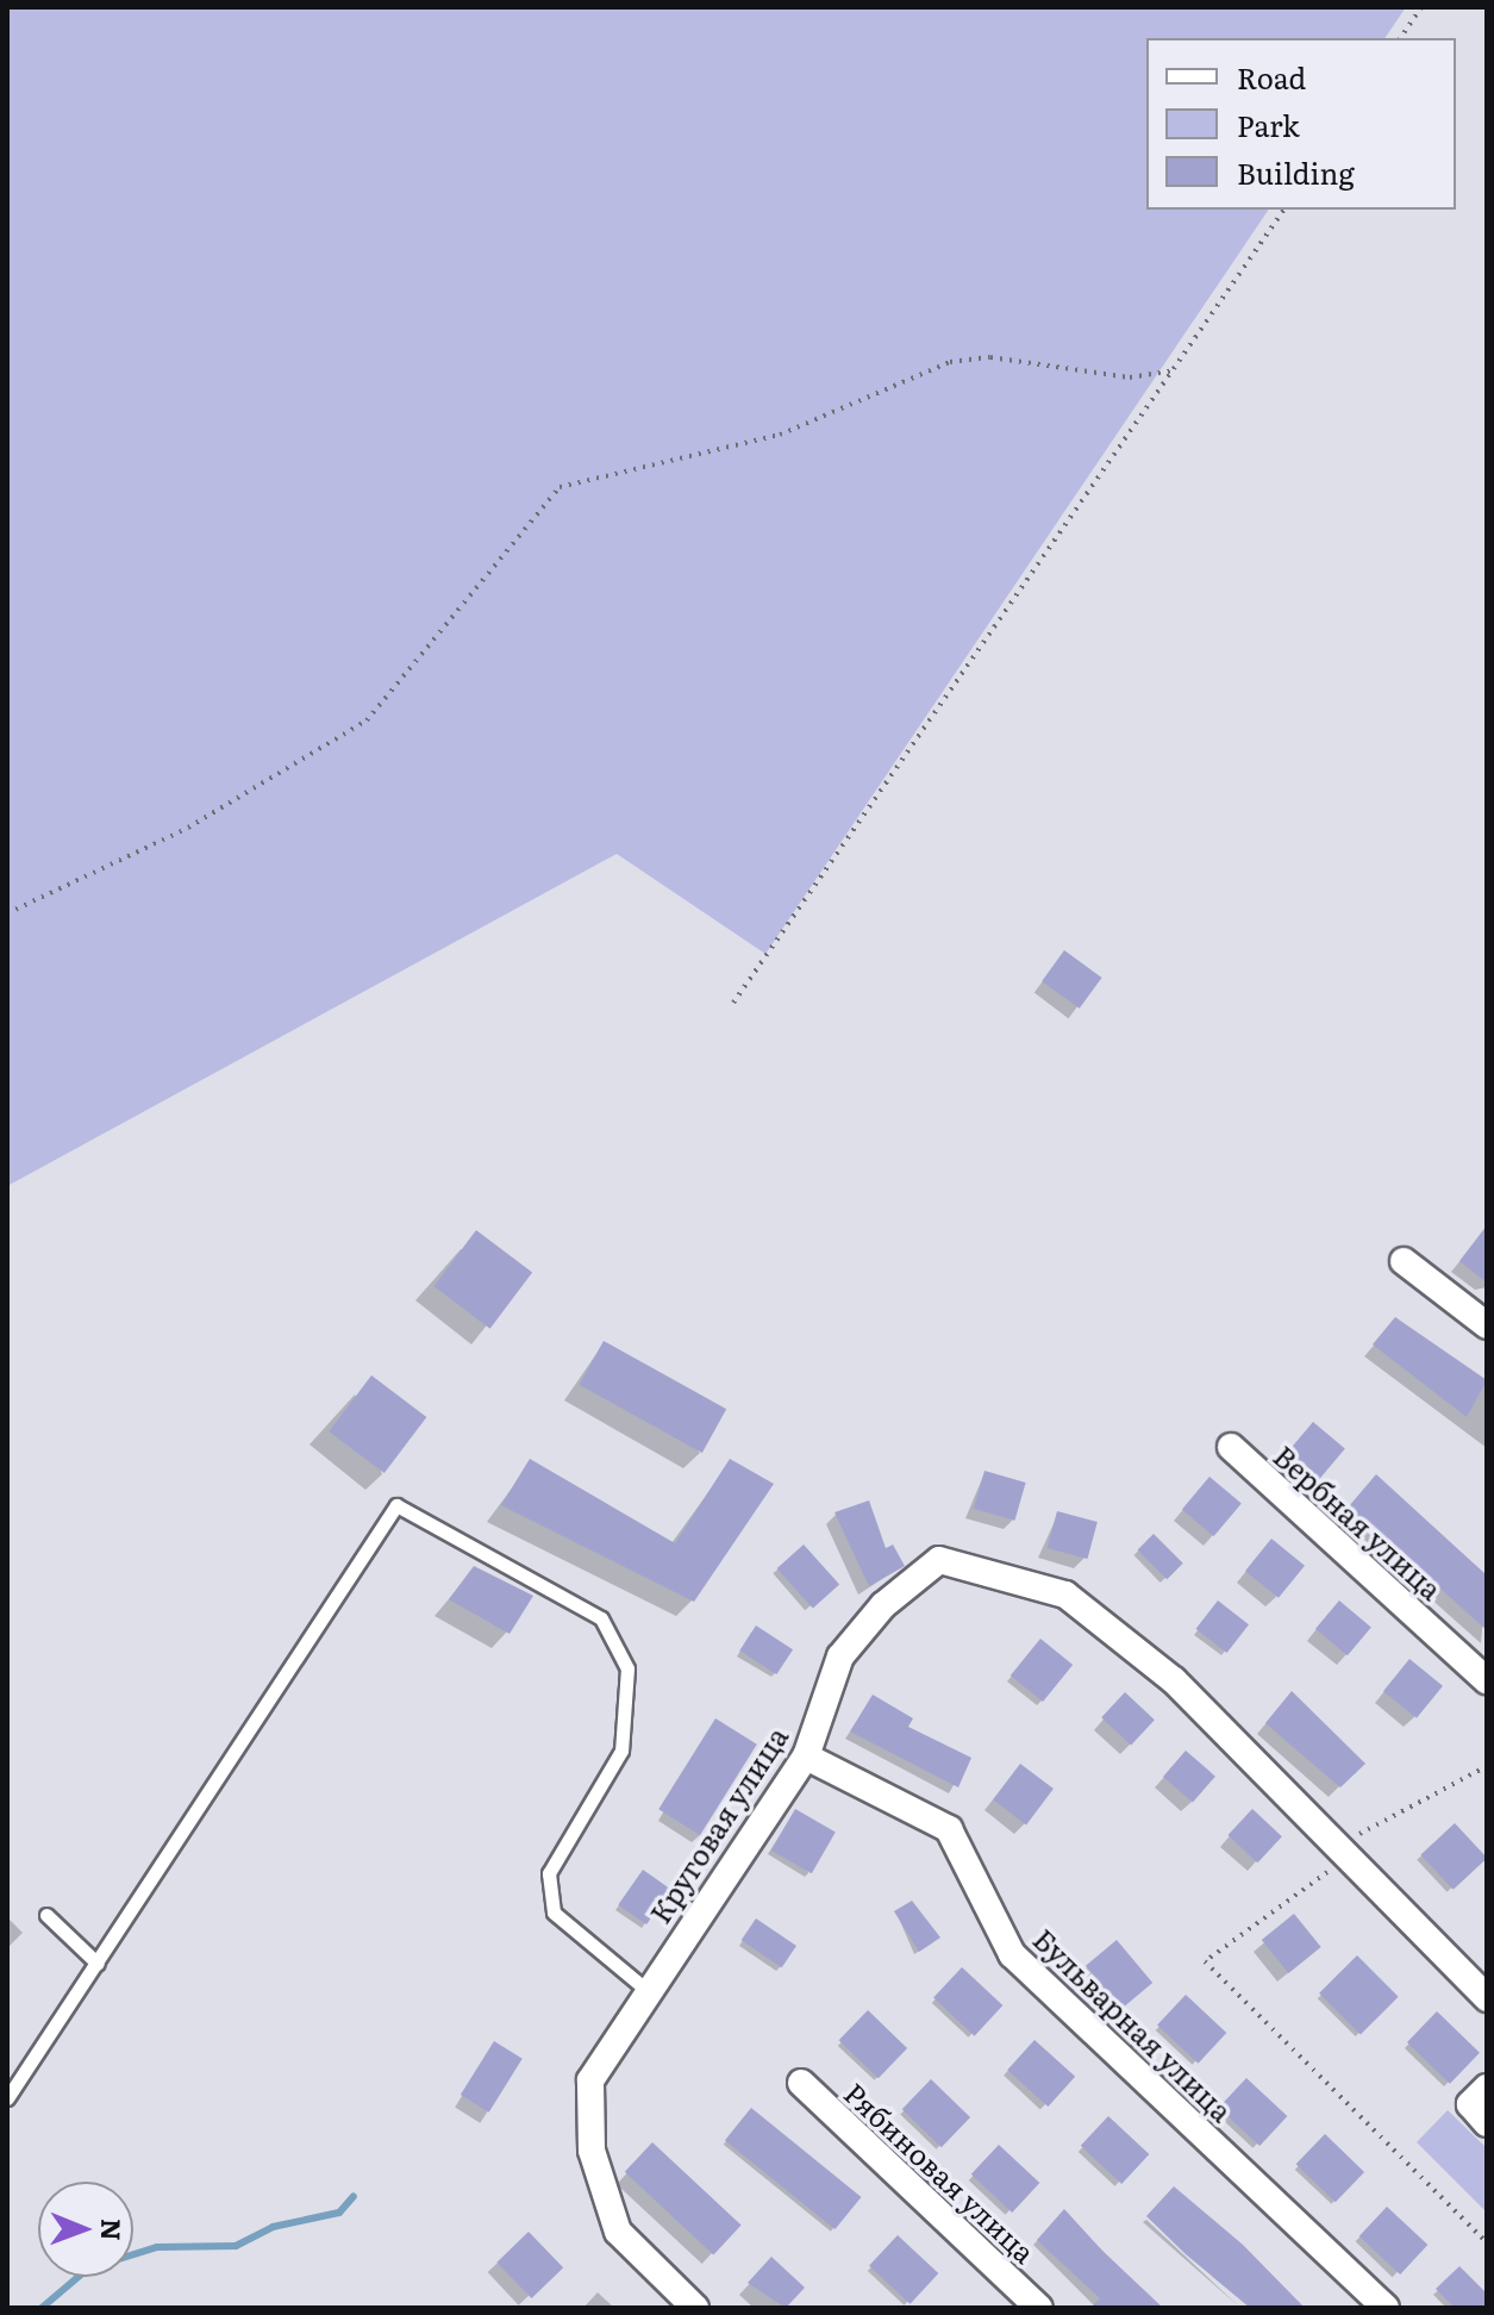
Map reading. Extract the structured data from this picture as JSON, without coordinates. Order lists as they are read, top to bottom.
{
  "streets": {
    "street": [
      "Вербная улица",
      "Круговая улица",
      "Бульварная улица",
      "Рябиновая улица"
    ]
  },
  "crossings": [
    ["Круговая улица", "Бульварная улица"]
  ],
  "legend": ["Road", "Park", "Building"],
  "north": "right"
}
